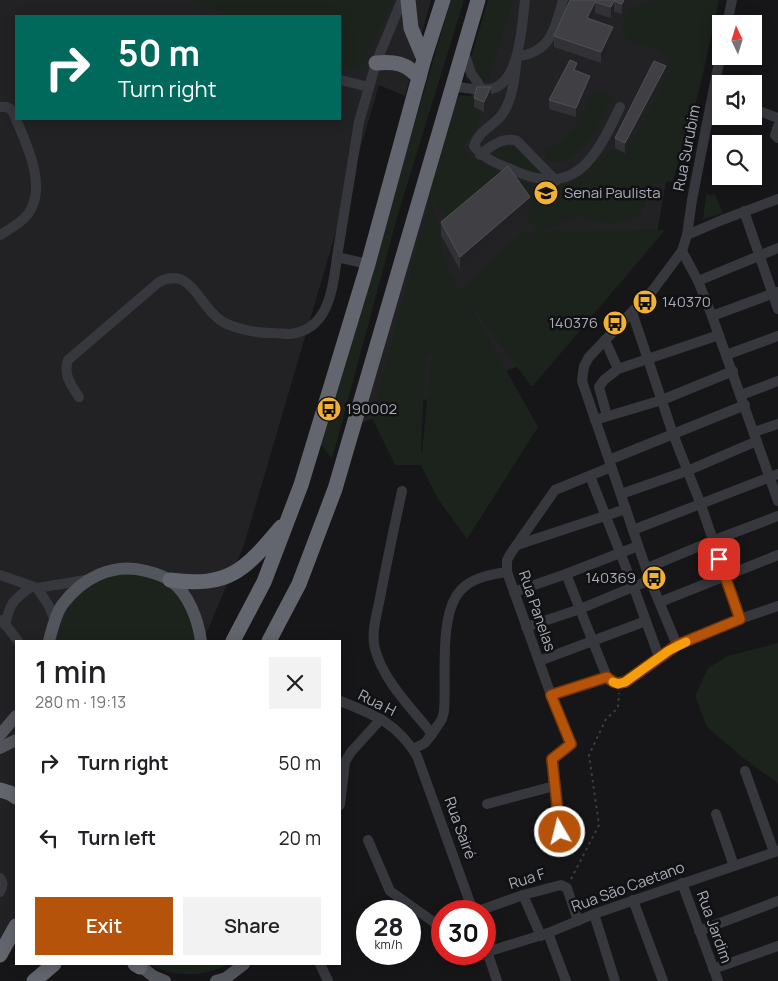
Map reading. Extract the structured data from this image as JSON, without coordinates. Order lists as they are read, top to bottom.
{
  "streets": {
    "street": [
      "Rua Surubim",
      "Rua Panelas",
      "Rua H",
      "Rua Sairé",
      "Rua F",
      "Rua São Caetano",
      "Rua Jardim"
    ]
  },
  "crossings": [
    ["Rua H", "Rua Sairé"],
    ["Rua São Caetano", "Rua Jardim"]
  ],
  "places": {
    "school or university": ["Senai Paulista"],
    "bus stop": [
      "140370",
      "140376",
      "190002",
      "140369"
    ]
  },
  "north": "top",
  "page": {
    "turn": ["50 m", "Turn right"],
    "heading": ["1 min", "280 m · 19:13"],
    "list": [
      {
        "name": "Turn right",
        "value": "50 m"
      },
      {
        "name": "Turn left",
        "value": "20 m"
      }
    ],
    "buttons": ["Exit", "Share"],
    "speed": "28 km/h",
    "limit": "30"
  }
}
